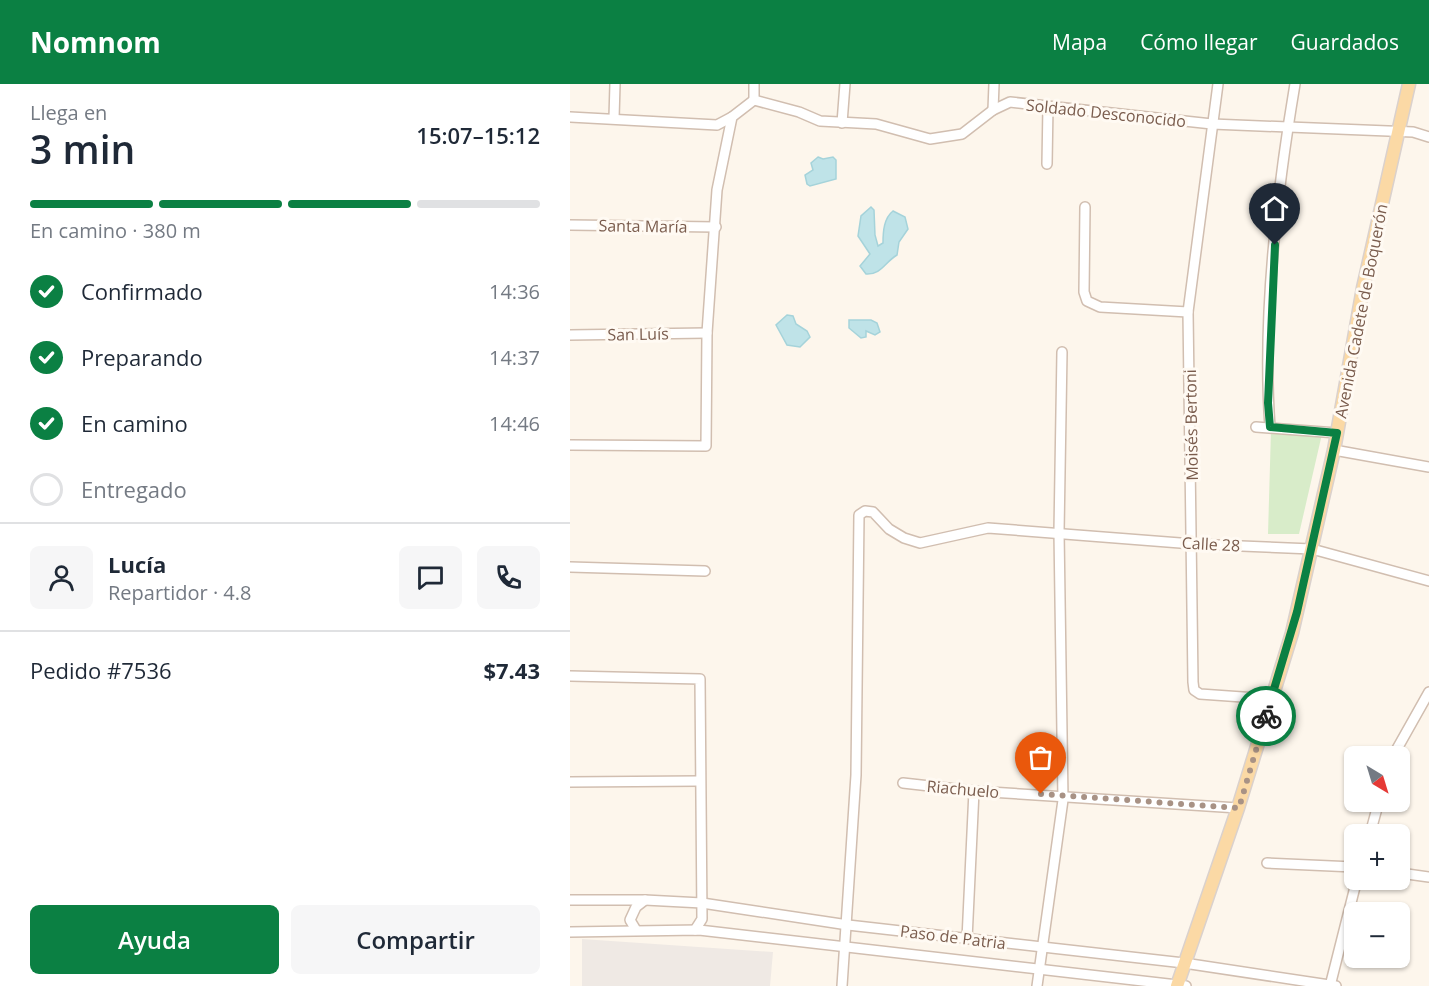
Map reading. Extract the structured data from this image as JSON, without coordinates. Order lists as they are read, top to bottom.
{
  "streets": {
    "main road": ["Avenida Cadete de Boquerón"],
    "street": [
      "Soldado Desconocido",
      "Santa María",
      "San Luís",
      "Moisés Bertoni",
      "Calle 28",
      "Riachuelo",
      "Paso de Patria"
    ]
  },
  "crossings": [
    ["Soldado Desconocido", "Avenida Cadete de Boquerón"],
    ["Soldado Desconocido", "Moisés Bertoni"],
    ["Avenida Cadete de Boquerón", "Moisés Bertoni"],
    ["Avenida Cadete de Boquerón", "Calle 28"],
    ["Avenida Cadete de Boquerón", "Riachuelo"],
    ["Avenida Cadete de Boquerón", "Paso de Patria"],
    ["Moisés Bertoni", "Calle 28"],
    ["Calle 28", "Paso de Patria"]
  ],
  "north": "bottom right",
  "page": {
    "header": "Nomnom",
    "nav": ["Mapa", "Cómo llegar", "Guardados"],
    "heading": ["3 min", "Llega en", "15:07–15:12"],
    "panel": [
      "Lucía",
      "Repartidor · 4.8",
      "Pedido #7536",
      "$7.43"
    ],
    "bar": "En camino · 380 m",
    "list": [
      ["Confirmado", "14:36"],
      ["Preparando", "14:37"],
      ["En camino", "14:46"],
      "Entregado"
    ],
    "map_buttons": ["+", "−"],
    "buttons": ["Ayuda", "Compartir"]
  }
}
